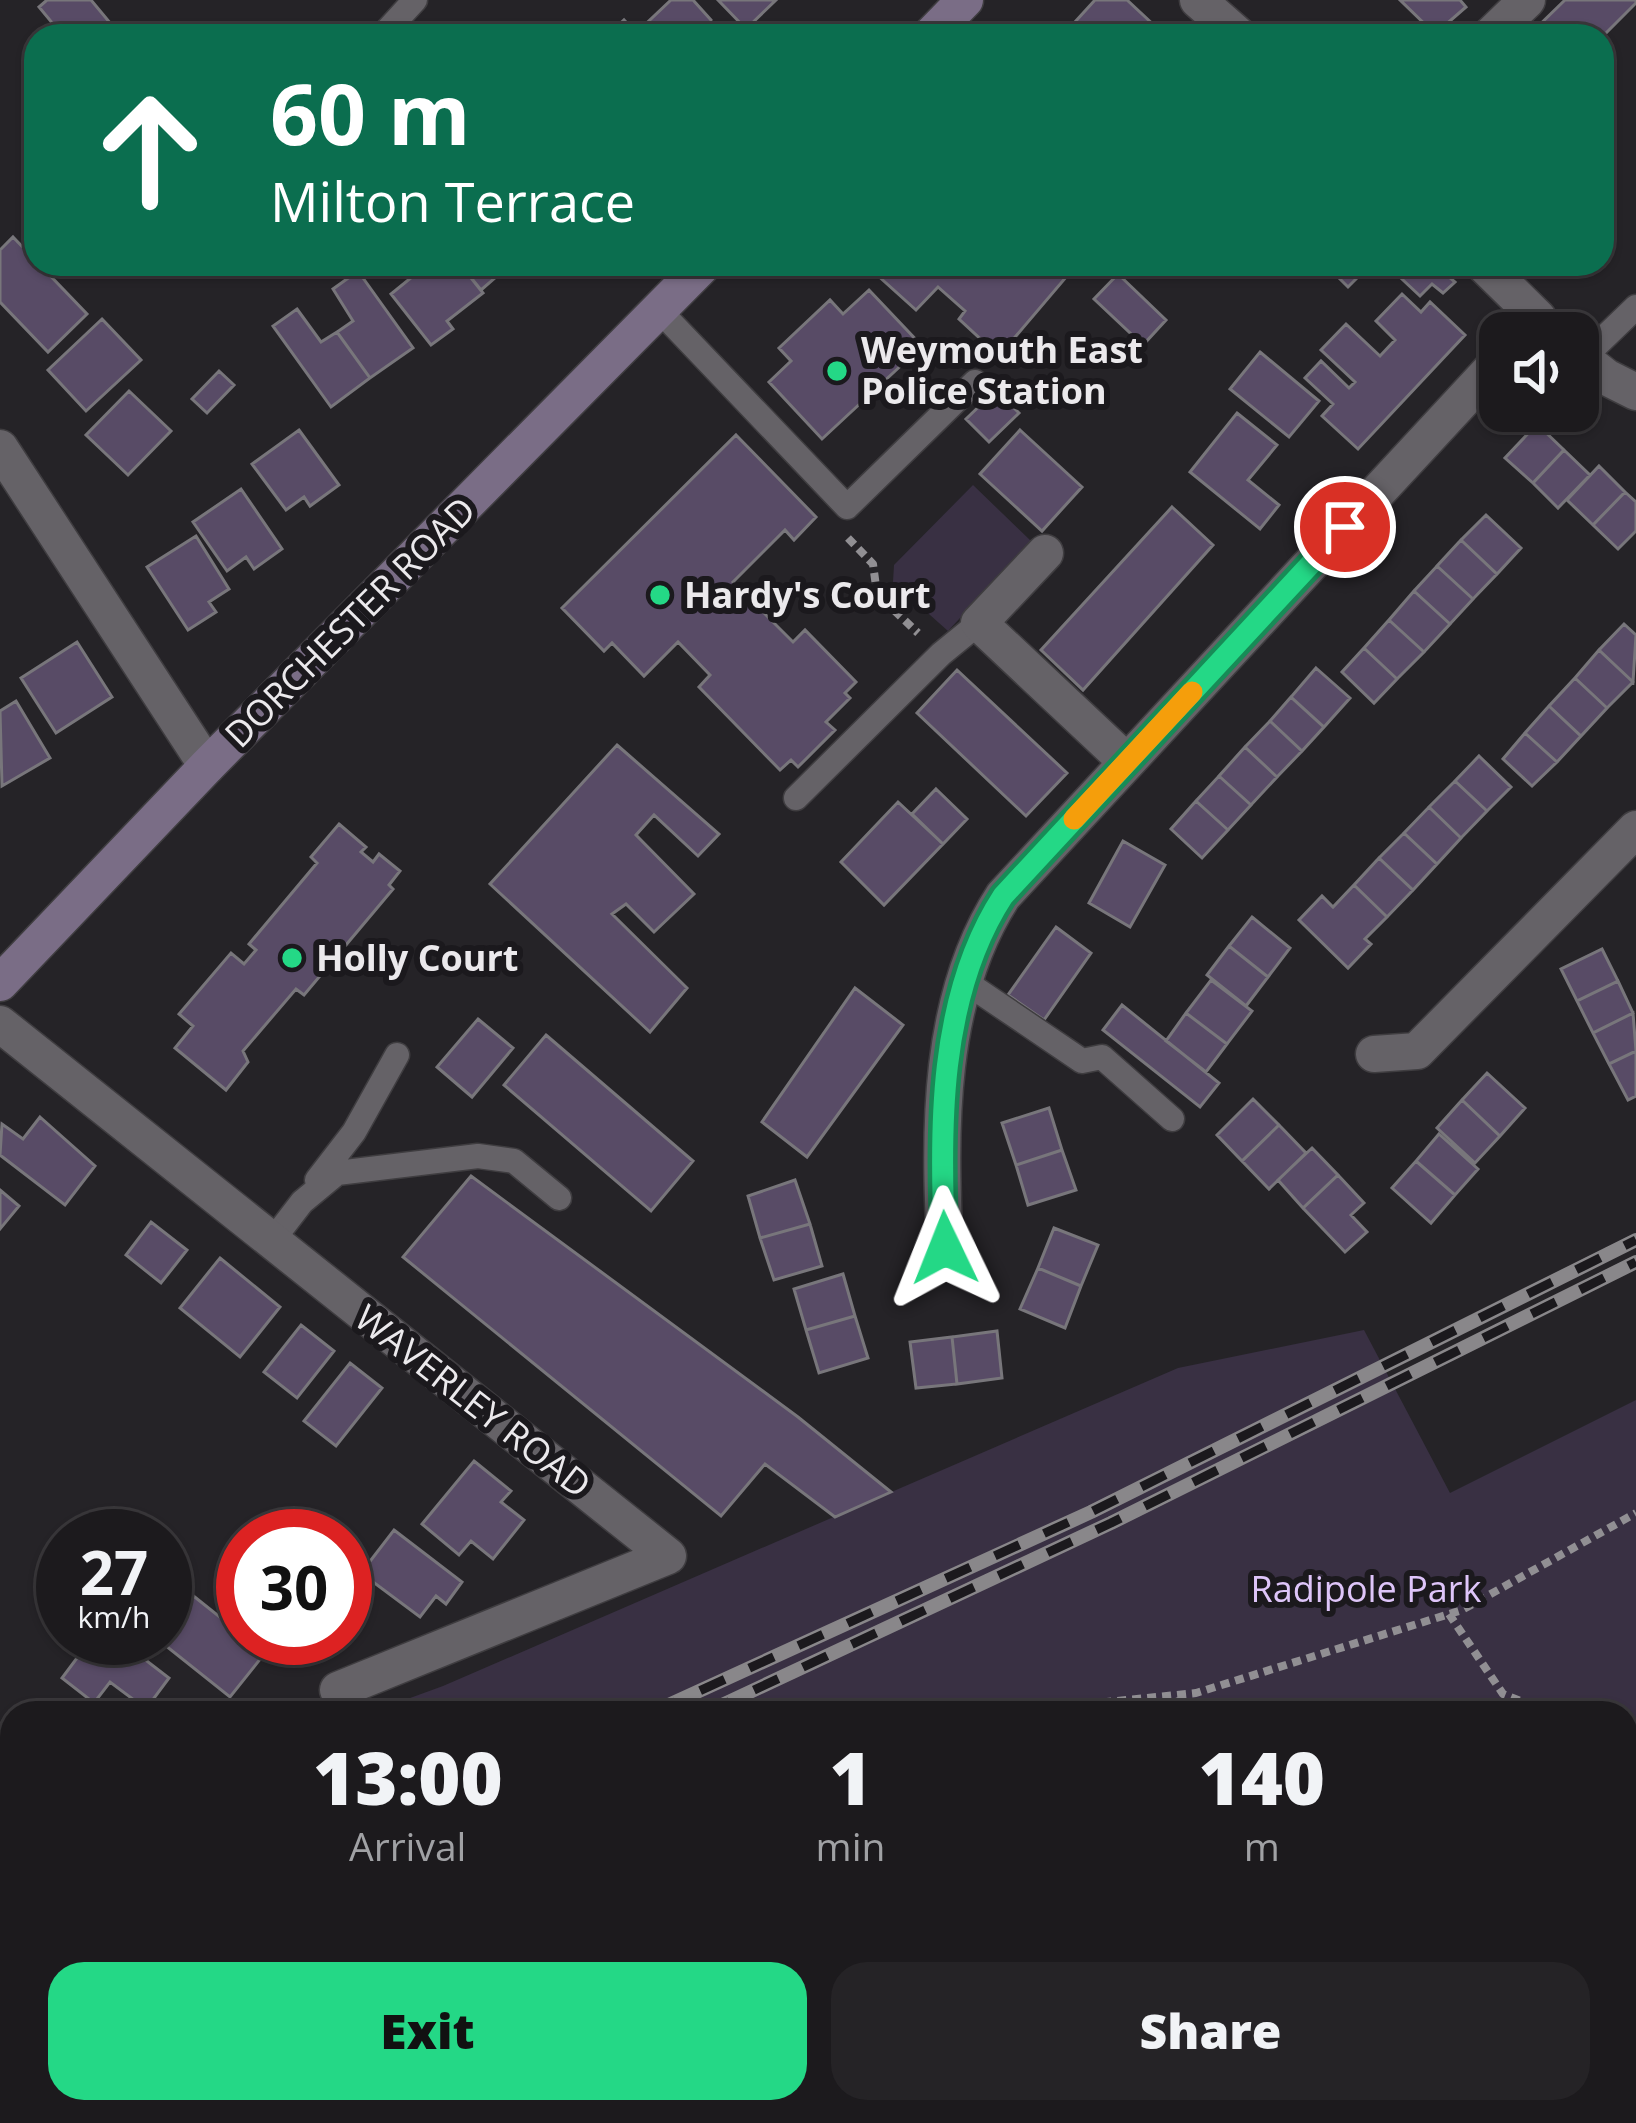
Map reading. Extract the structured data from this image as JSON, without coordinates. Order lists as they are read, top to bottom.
{
  "streets": {
    "main road": ["DORCHESTER ROAD"],
    "street": ["WAVERLEY ROAD"]
  },
  "parks": ["Radipole Park"],
  "places": ["Weymouth East Police Station", "Hardy's Court", "Holly Court"],
  "page": {
    "turn": ["60 m", "Milton Terrace"],
    "speed": "27 km/h",
    "limit": "30",
    "eta": [
      "13:00",
      "Arrival",
      "1",
      "min",
      "140",
      "m"
    ],
    "buttons": ["Exit", "Share"]
  }
}
